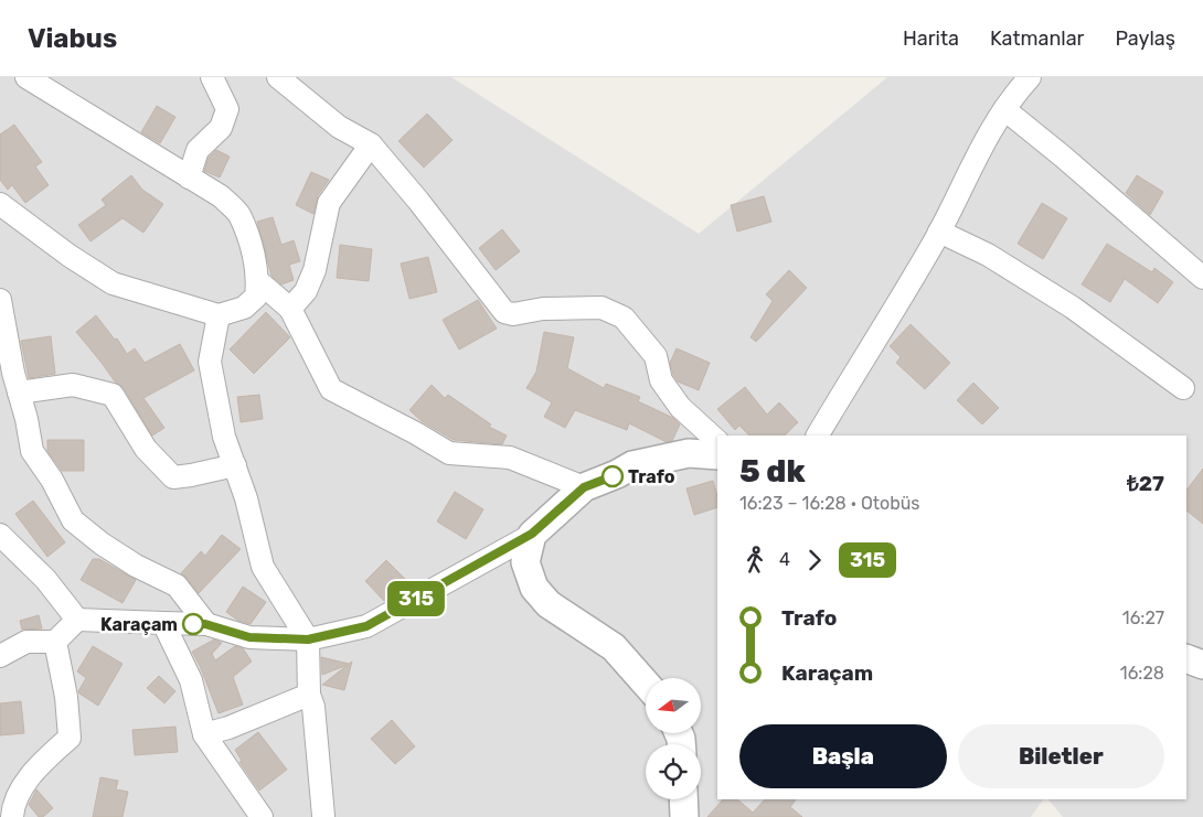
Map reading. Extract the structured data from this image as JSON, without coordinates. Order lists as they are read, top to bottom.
{
  "places": ["Trafo", "Karaçam"],
  "lines": ["bus line 315"],
  "north": "left",
  "page": {
    "header": "Viabus",
    "nav": ["Harita", "Katmanlar", "Paylaş"],
    "on_map": "315",
    "heading": ["5 dk", "16:23 – 16:28 · Otobüs", "₺27"],
    "legs": ["4", "315"],
    "list": [
      {
        "name": "Trafo",
        "value": "16:27"
      },
      {
        "name": "Karaçam",
        "value": "16:28"
      }
    ],
    "buttons": ["Başla", "Biletler"]
  }
}
